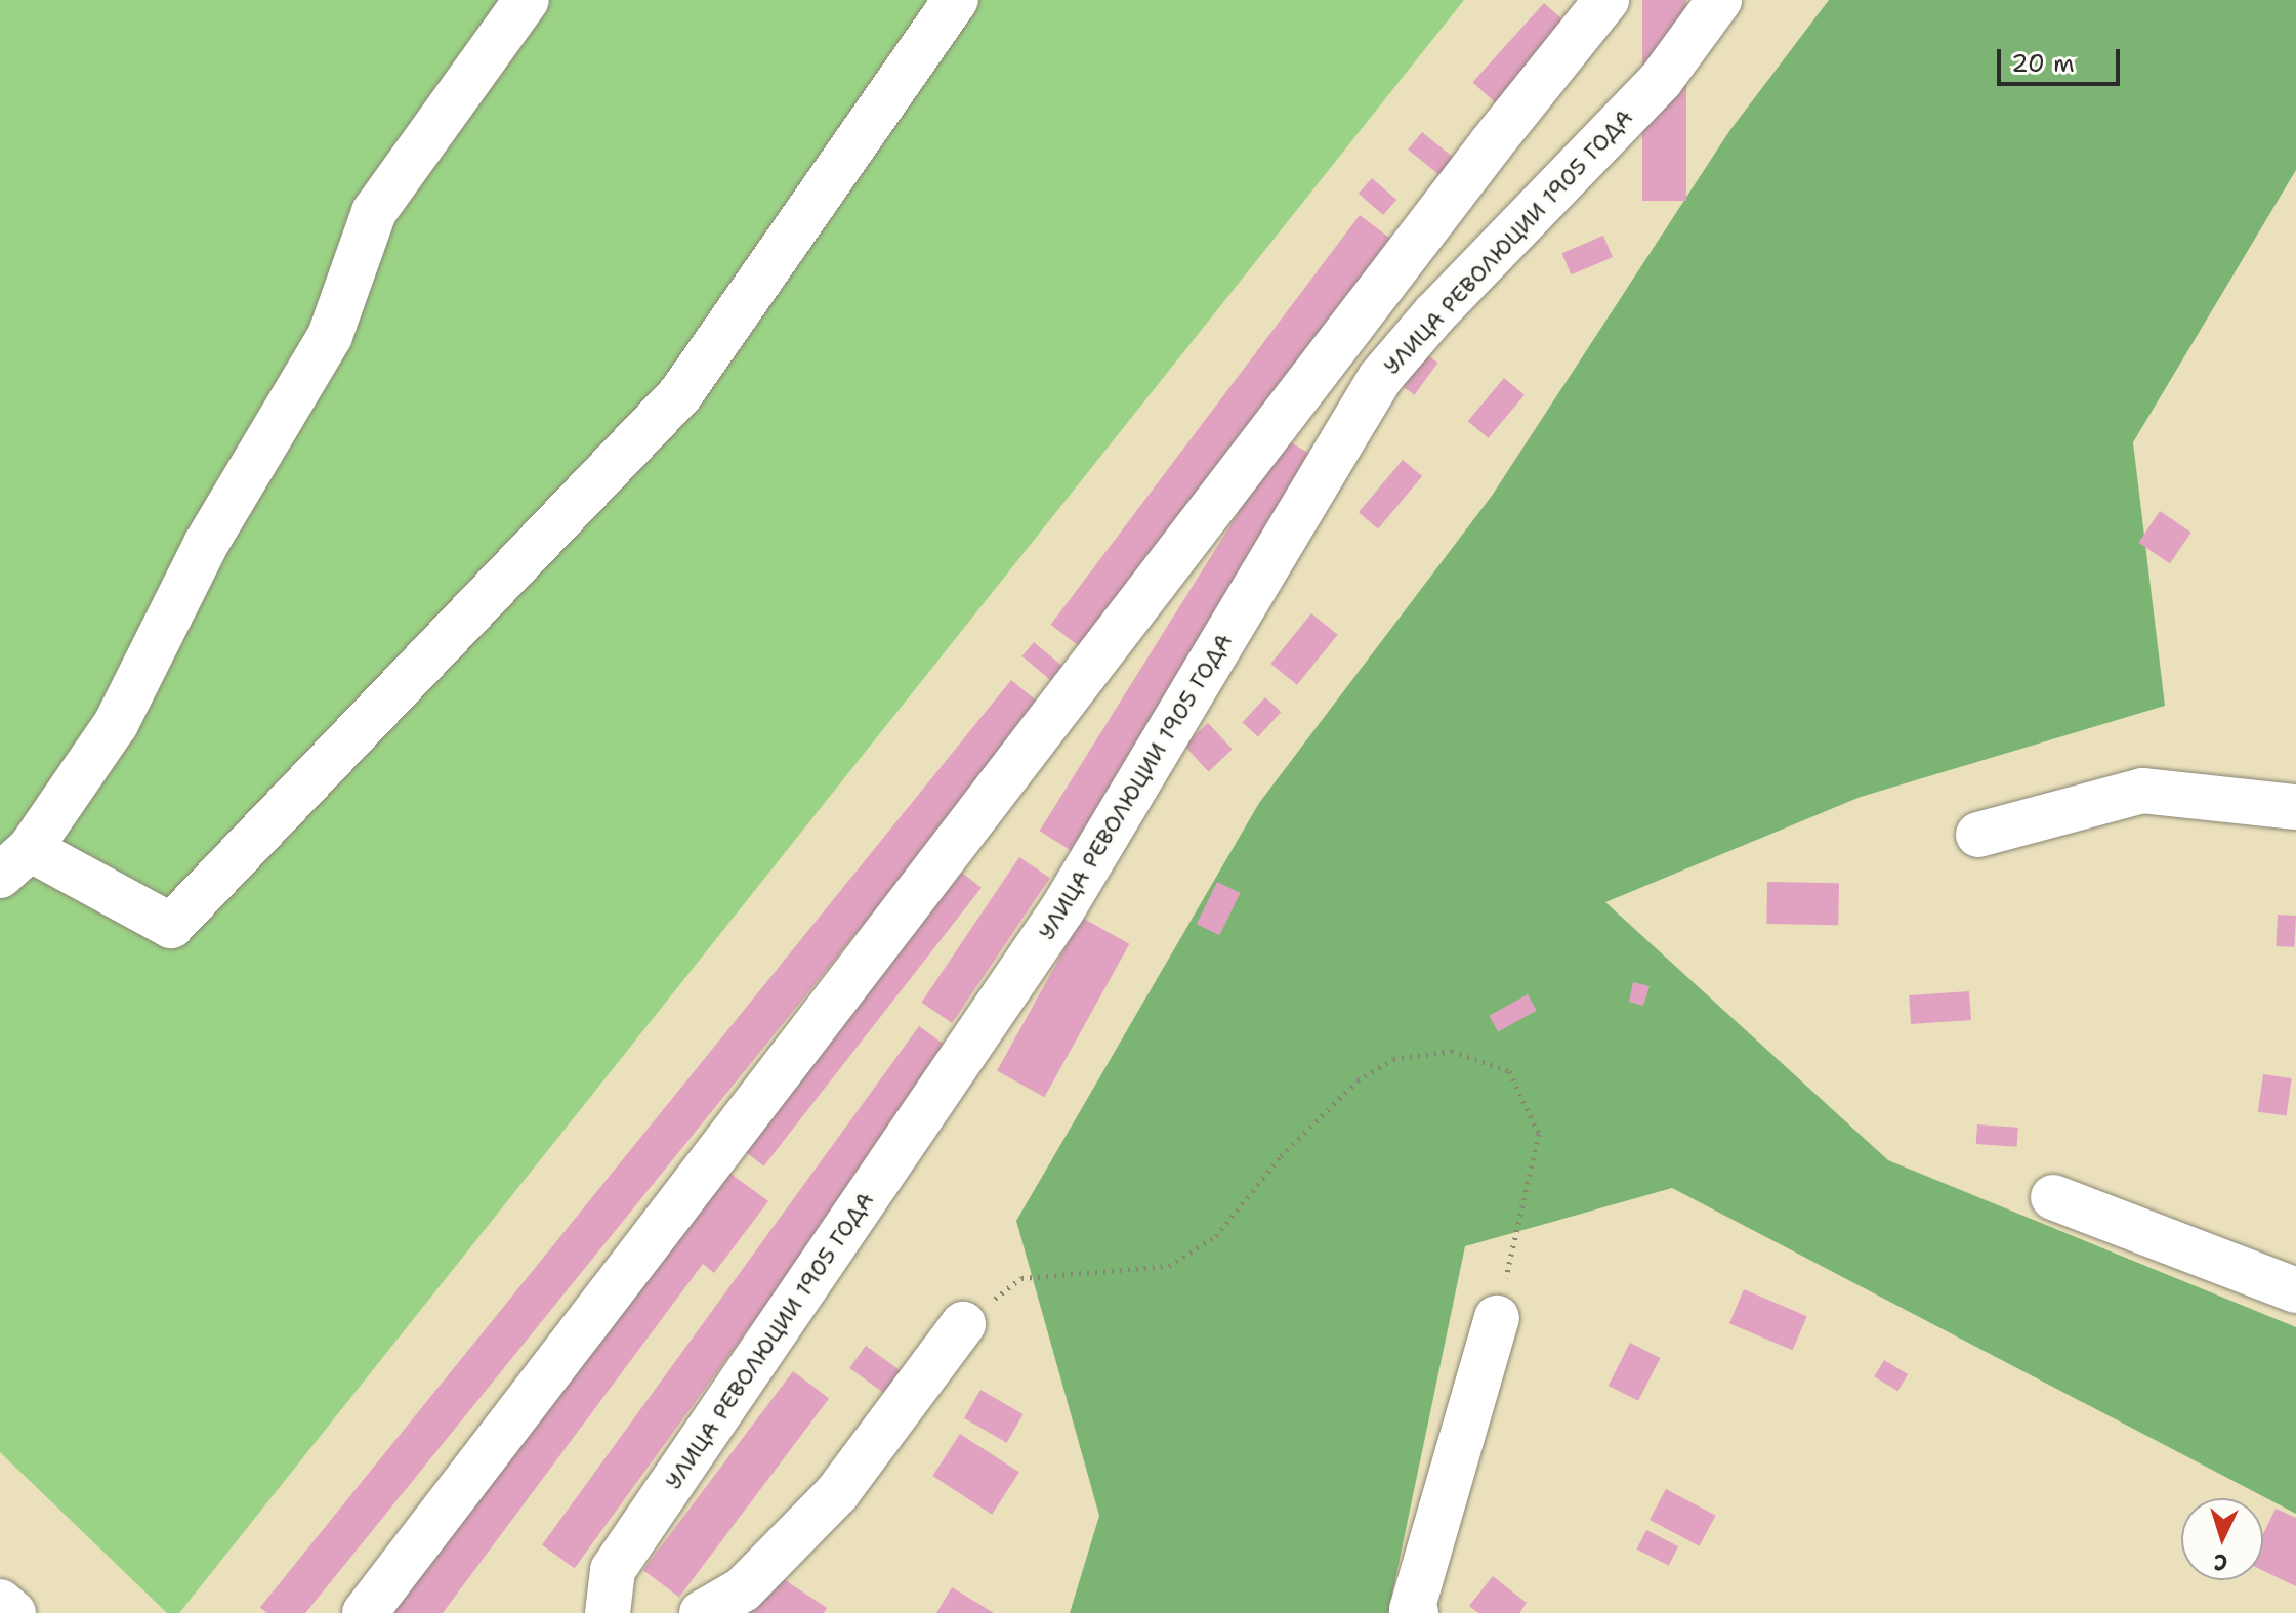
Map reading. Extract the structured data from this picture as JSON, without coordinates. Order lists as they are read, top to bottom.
{
  "streets": {
    "street": ["УЛИЦА РЕВОЛЮЦИИ 1905 ГОДА"]
  },
  "scale_bar": "20 m",
  "north": "bottom"
}
